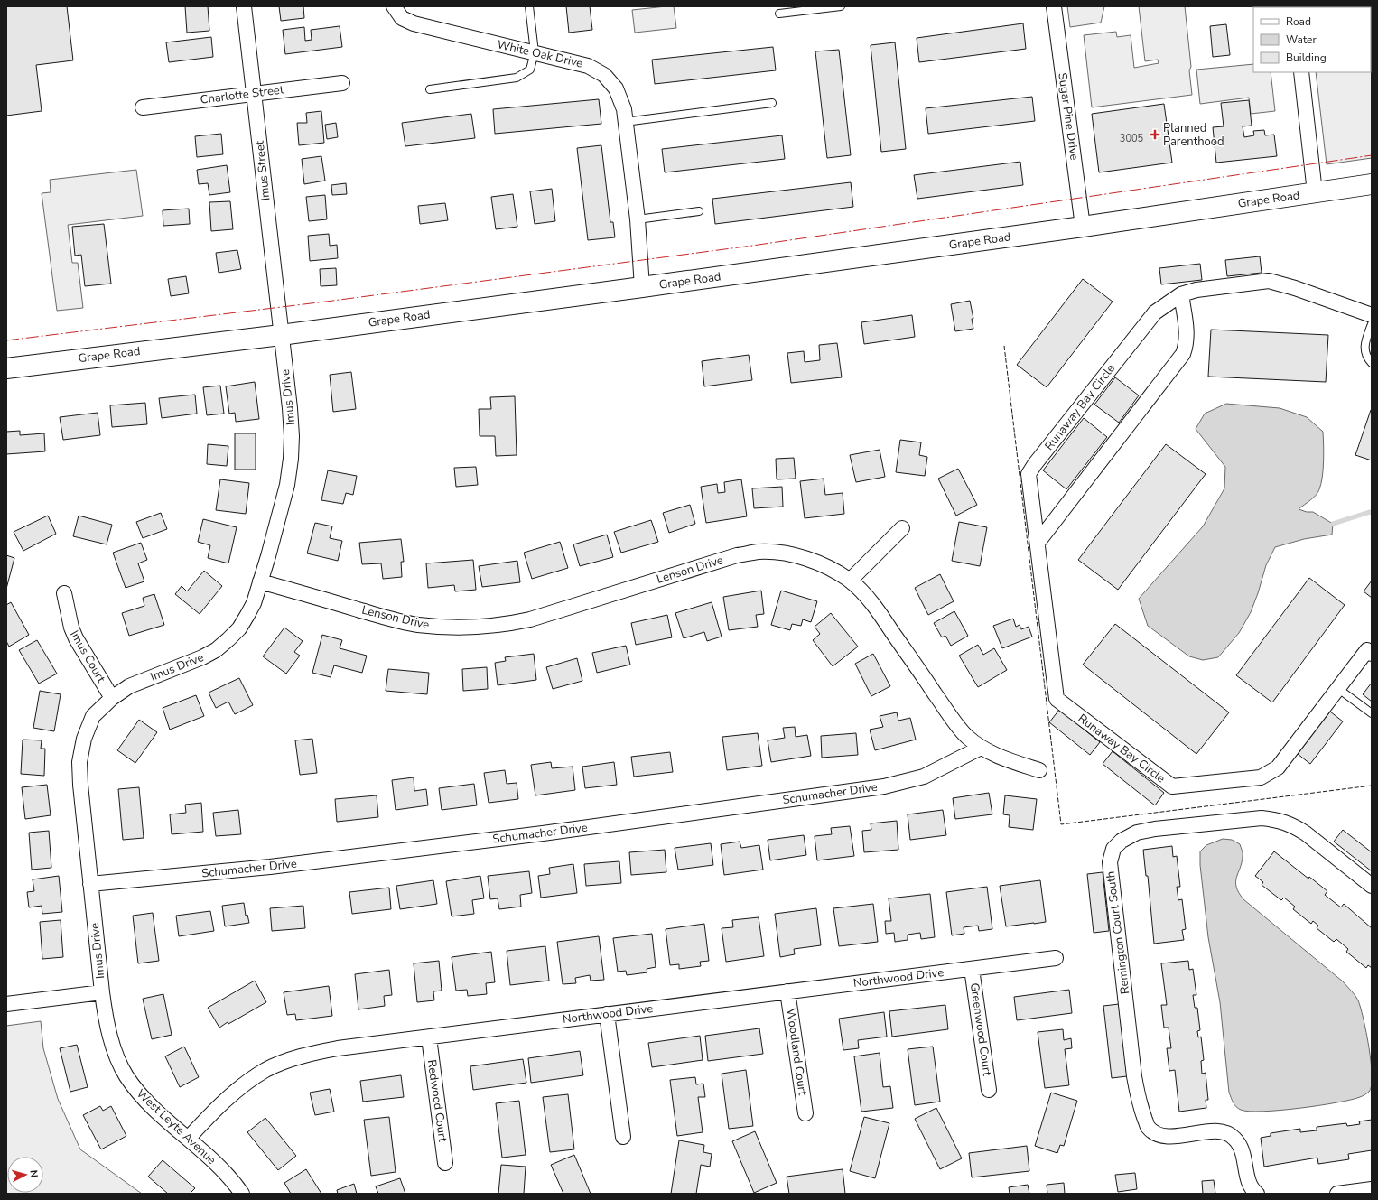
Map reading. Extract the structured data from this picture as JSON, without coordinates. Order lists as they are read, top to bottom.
{
  "streets": {
    "main road": ["Grape Road"],
    "street": [
      "White Oak Drive",
      "Charlotte Street",
      "Sugar Pine Drive",
      "Imus Street",
      "Imus Drive",
      "Runaway Bay Circle",
      "Lenson Drive",
      "Imus Court",
      "Schumacher Drive",
      "Remington Court South",
      "Northwood Drive",
      "Greenwood Court",
      "Woodland Court",
      "Redwood Court",
      "West Leyte Avenue"
    ]
  },
  "crossings": [
    ["White Oak Drive", "Grape Road"],
    ["Charlotte Street", "Imus Street"],
    ["Sugar Pine Drive", "Grape Road"],
    ["Imus Street", "Grape Road"],
    ["Imus Street", "Imus Drive"],
    ["Grape Road", "Imus Drive"],
    ["Imus Drive", "Lenson Drive"],
    ["Imus Drive", "Imus Court"],
    ["Imus Drive", "Schumacher Drive"],
    ["Imus Drive", "West Leyte Avenue"],
    ["Lenson Drive", "Schumacher Drive"],
    ["Northwood Drive", "Greenwood Court"],
    ["Northwood Drive", "Woodland Court"],
    ["Northwood Drive", "Redwood Court"],
    ["Northwood Drive", "West Leyte Avenue"]
  ],
  "places": {
    "health": ["Planned Parenthood"]
  },
  "house_numbers": ["3005"],
  "legend": ["Road", "Water", "Building"],
  "north": "right"
}
